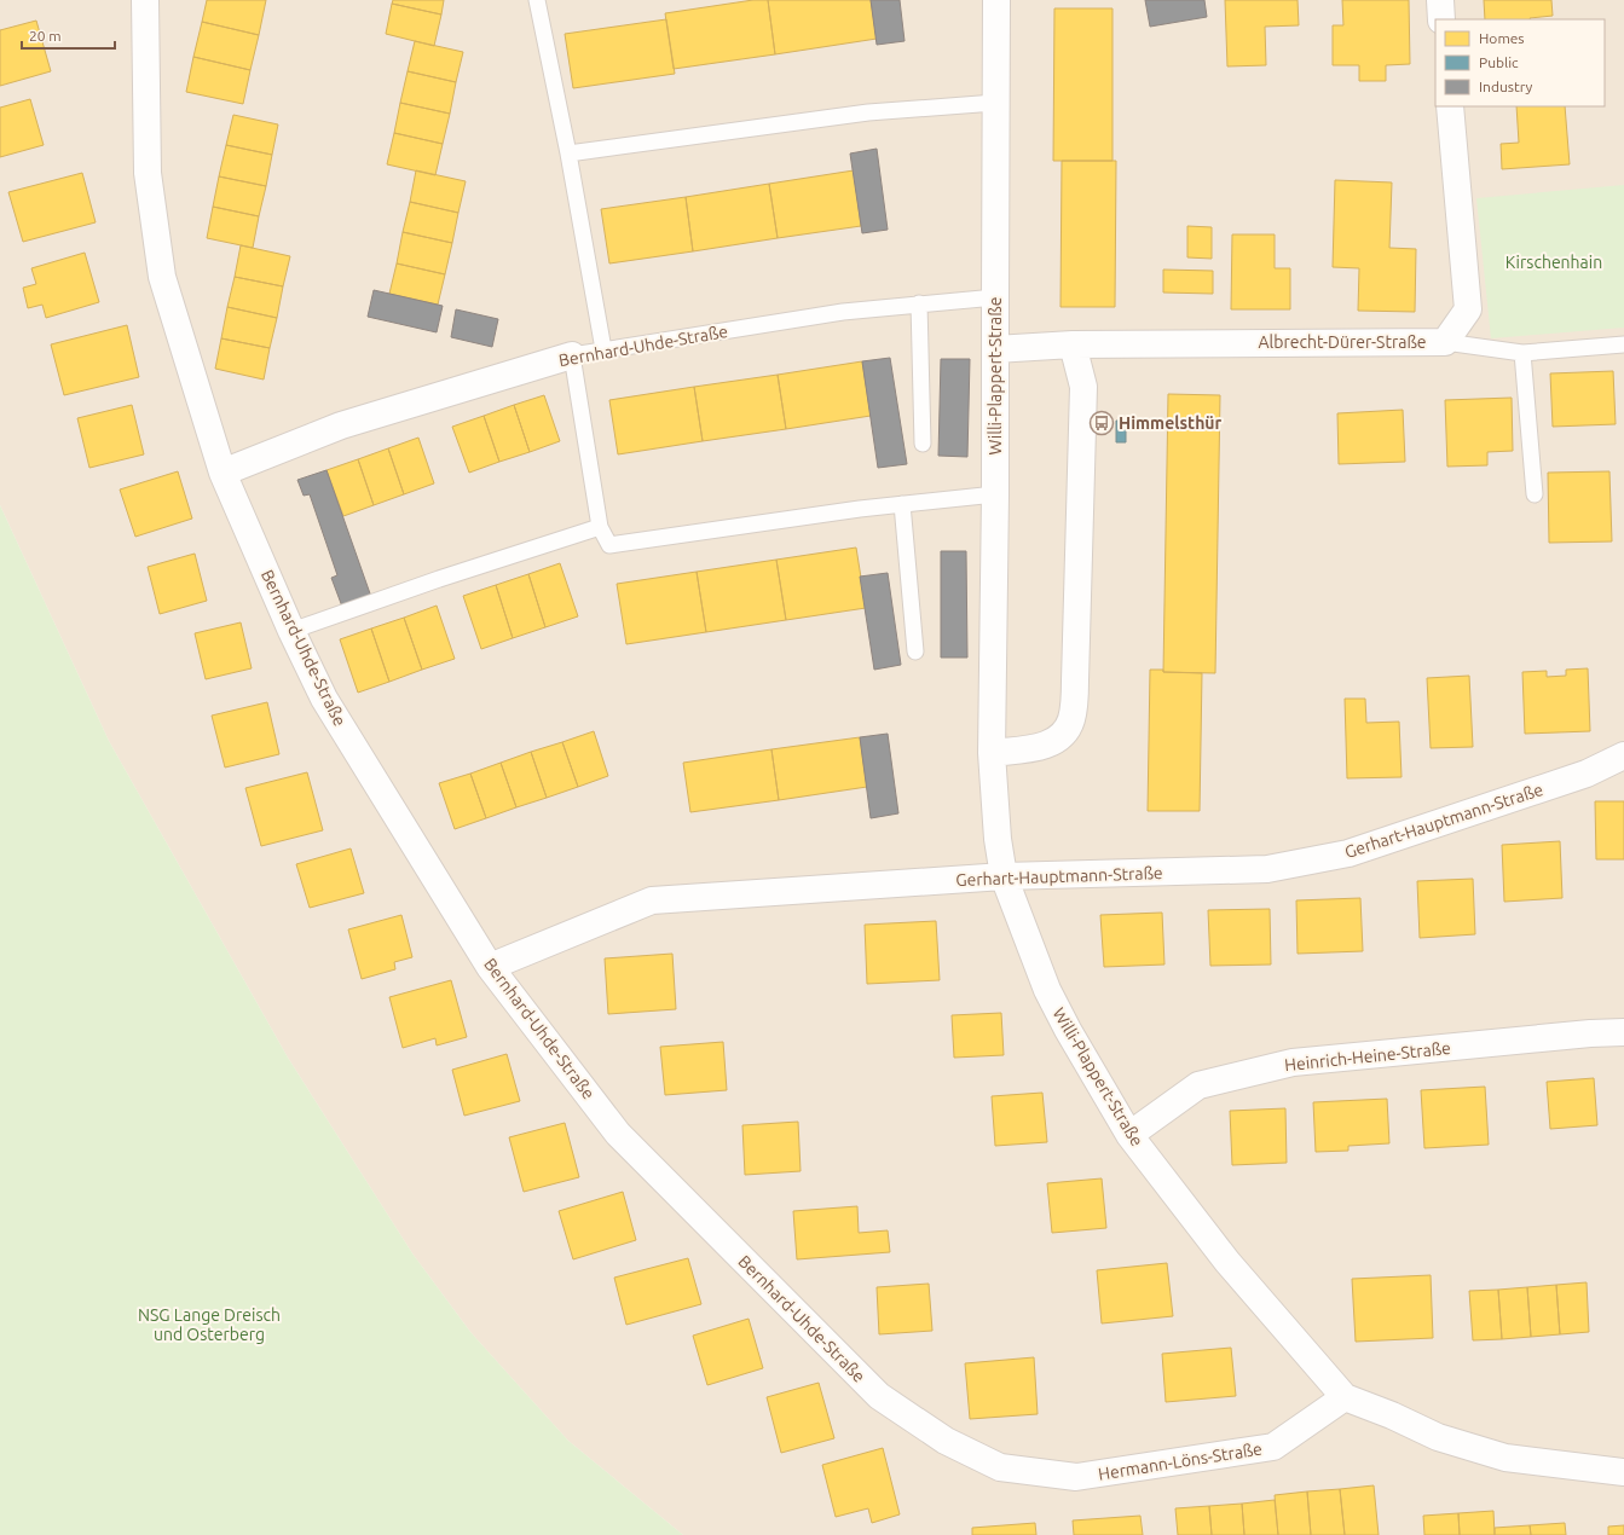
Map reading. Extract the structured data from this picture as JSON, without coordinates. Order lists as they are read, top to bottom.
{
  "streets": {
    "street": [
      "Albrecht-Dürer-Straße",
      "Bernhard-Uhde-Straße",
      "Willi-Plappert-Straße",
      "Gerhart-Hauptmann-Straße",
      "Heinrich-Heine-Straße",
      "Hermann-Löns-Straße"
    ]
  },
  "crossings": [
    ["Albrecht-Dürer-Straße", "Willi-Plappert-Straße"],
    ["Bernhard-Uhde-Straße", "Willi-Plappert-Straße"],
    ["Bernhard-Uhde-Straße", "Gerhart-Hauptmann-Straße"],
    ["Bernhard-Uhde-Straße", "Hermann-Löns-Straße"],
    ["Willi-Plappert-Straße", "Gerhart-Hauptmann-Straße"],
    ["Willi-Plappert-Straße", "Heinrich-Heine-Straße"],
    ["Willi-Plappert-Straße", "Hermann-Löns-Straße"]
  ],
  "parks": ["Kirschenhain", "NSG Lange Dreisch und Osterberg"],
  "places": {
    "bus stop": ["Himmelsthür"]
  },
  "legend": ["Homes", "Public", "Industry"],
  "scale_bar": "20 m"
}
